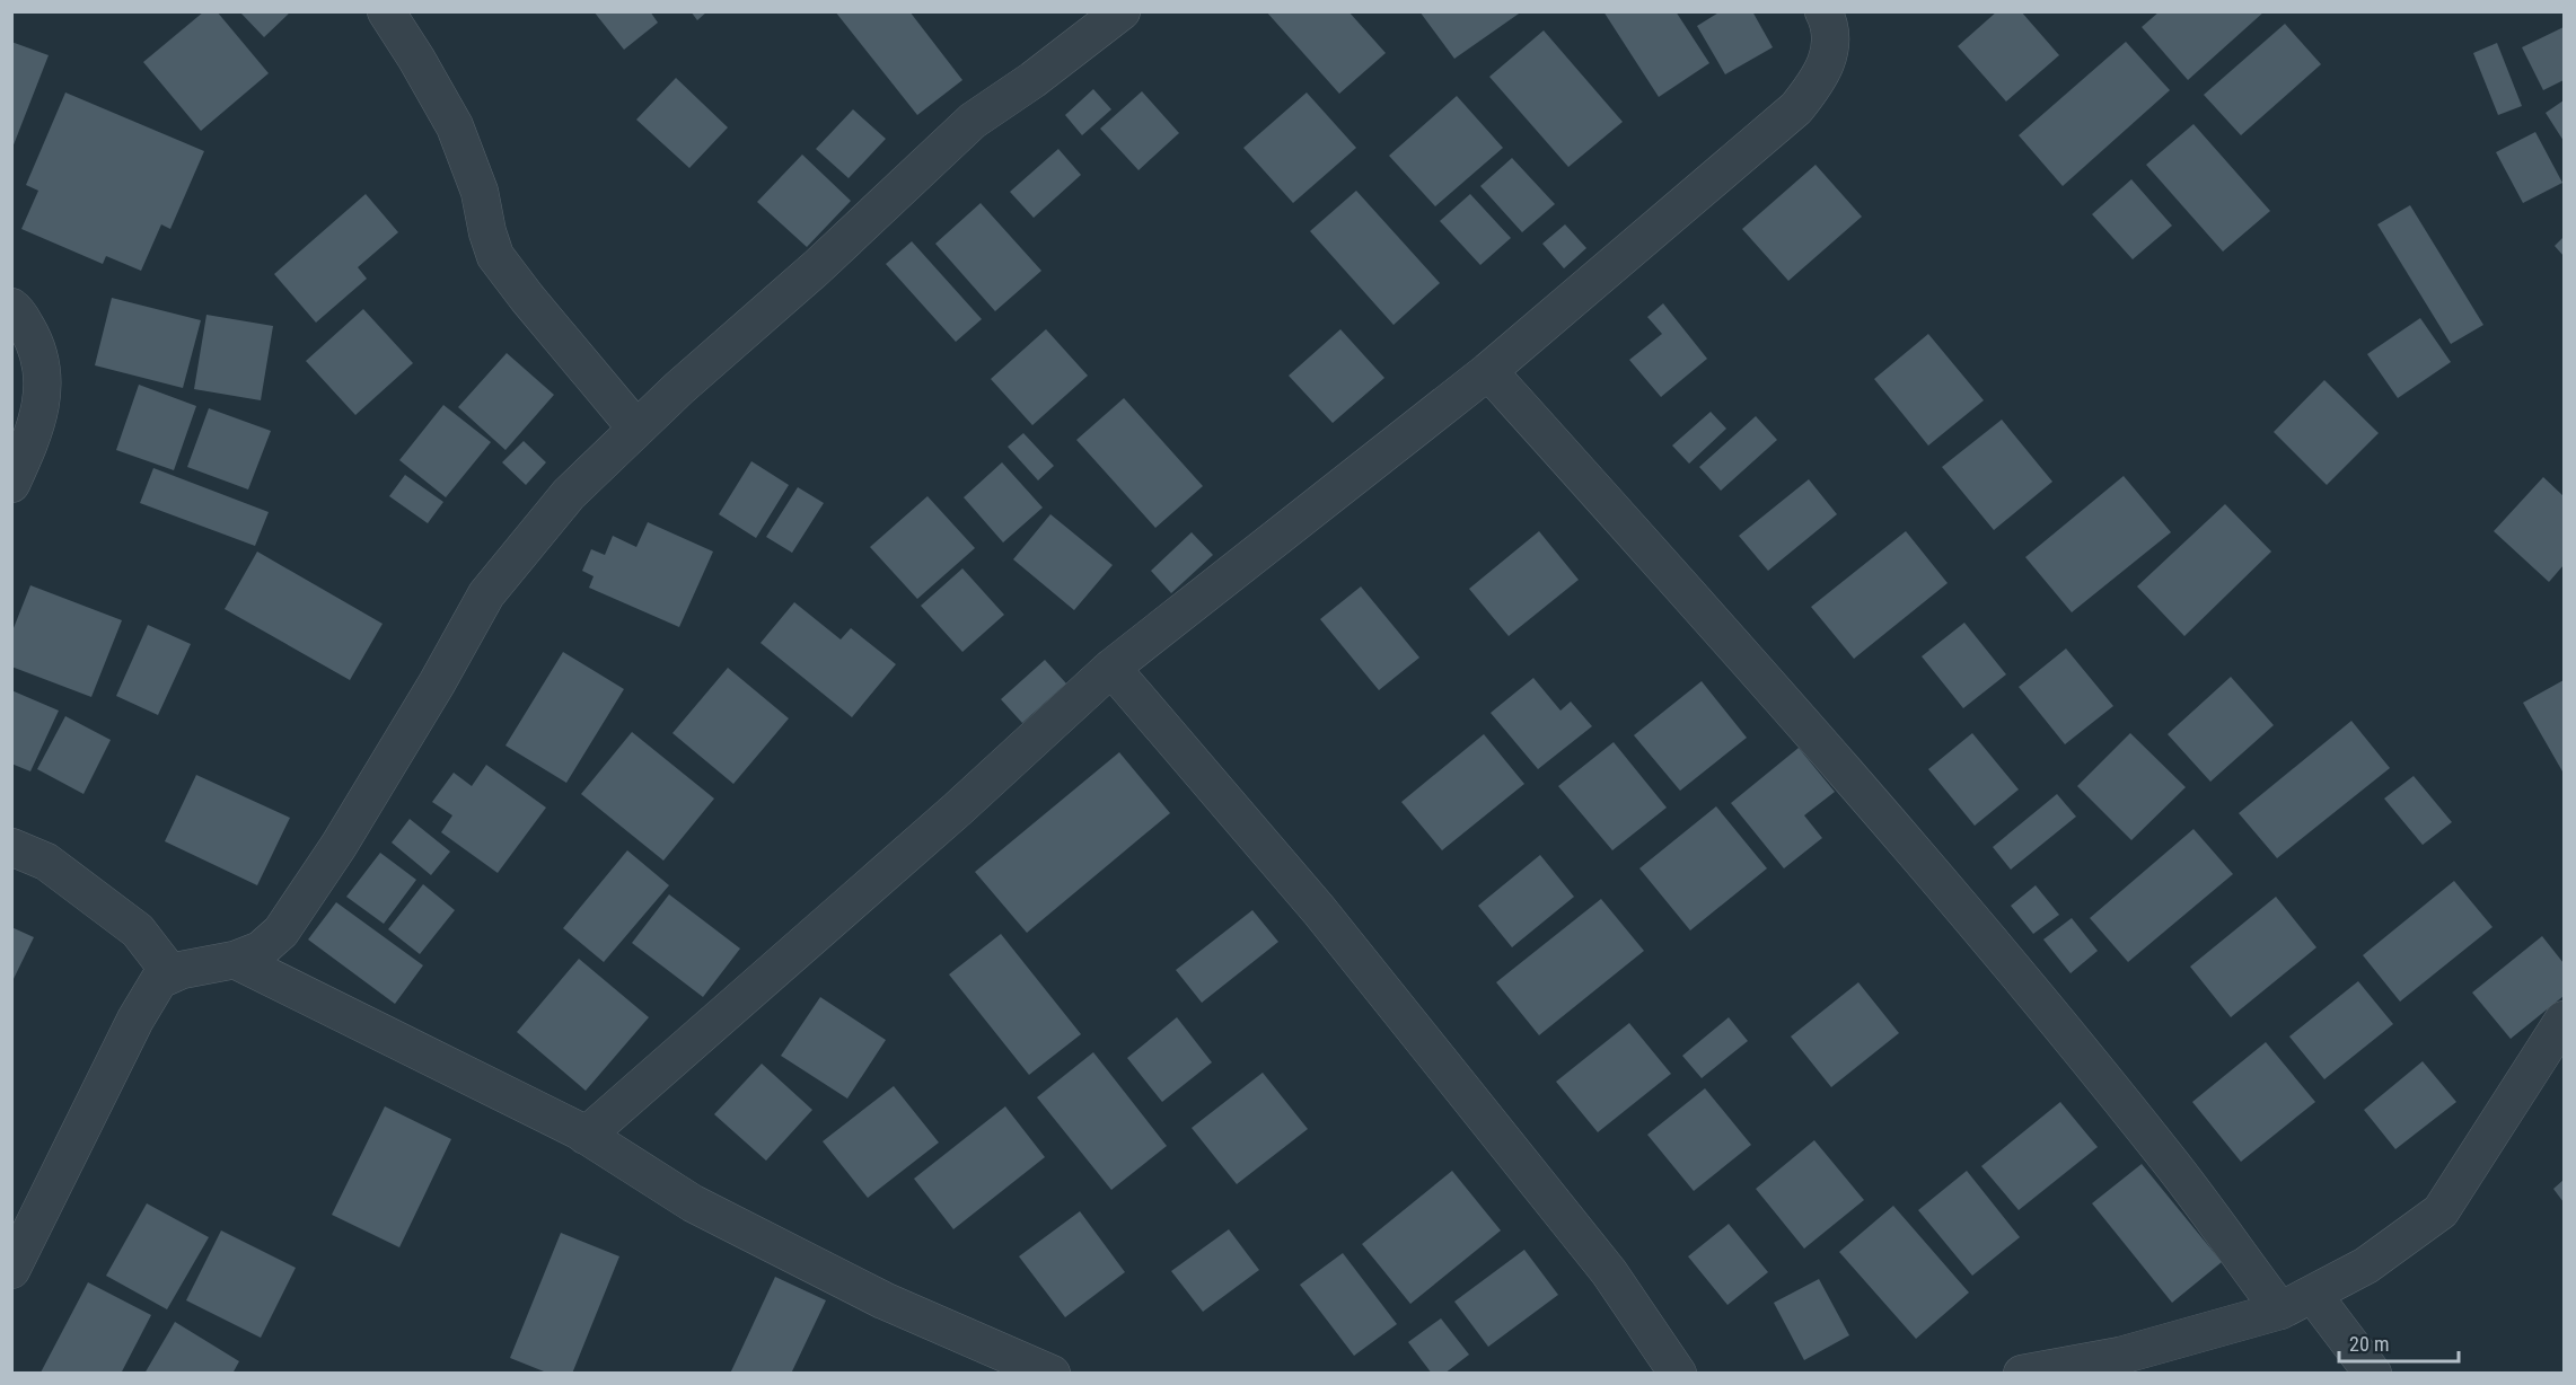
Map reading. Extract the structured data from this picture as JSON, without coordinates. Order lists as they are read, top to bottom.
{
  "scale_bar": "20 m"
}
